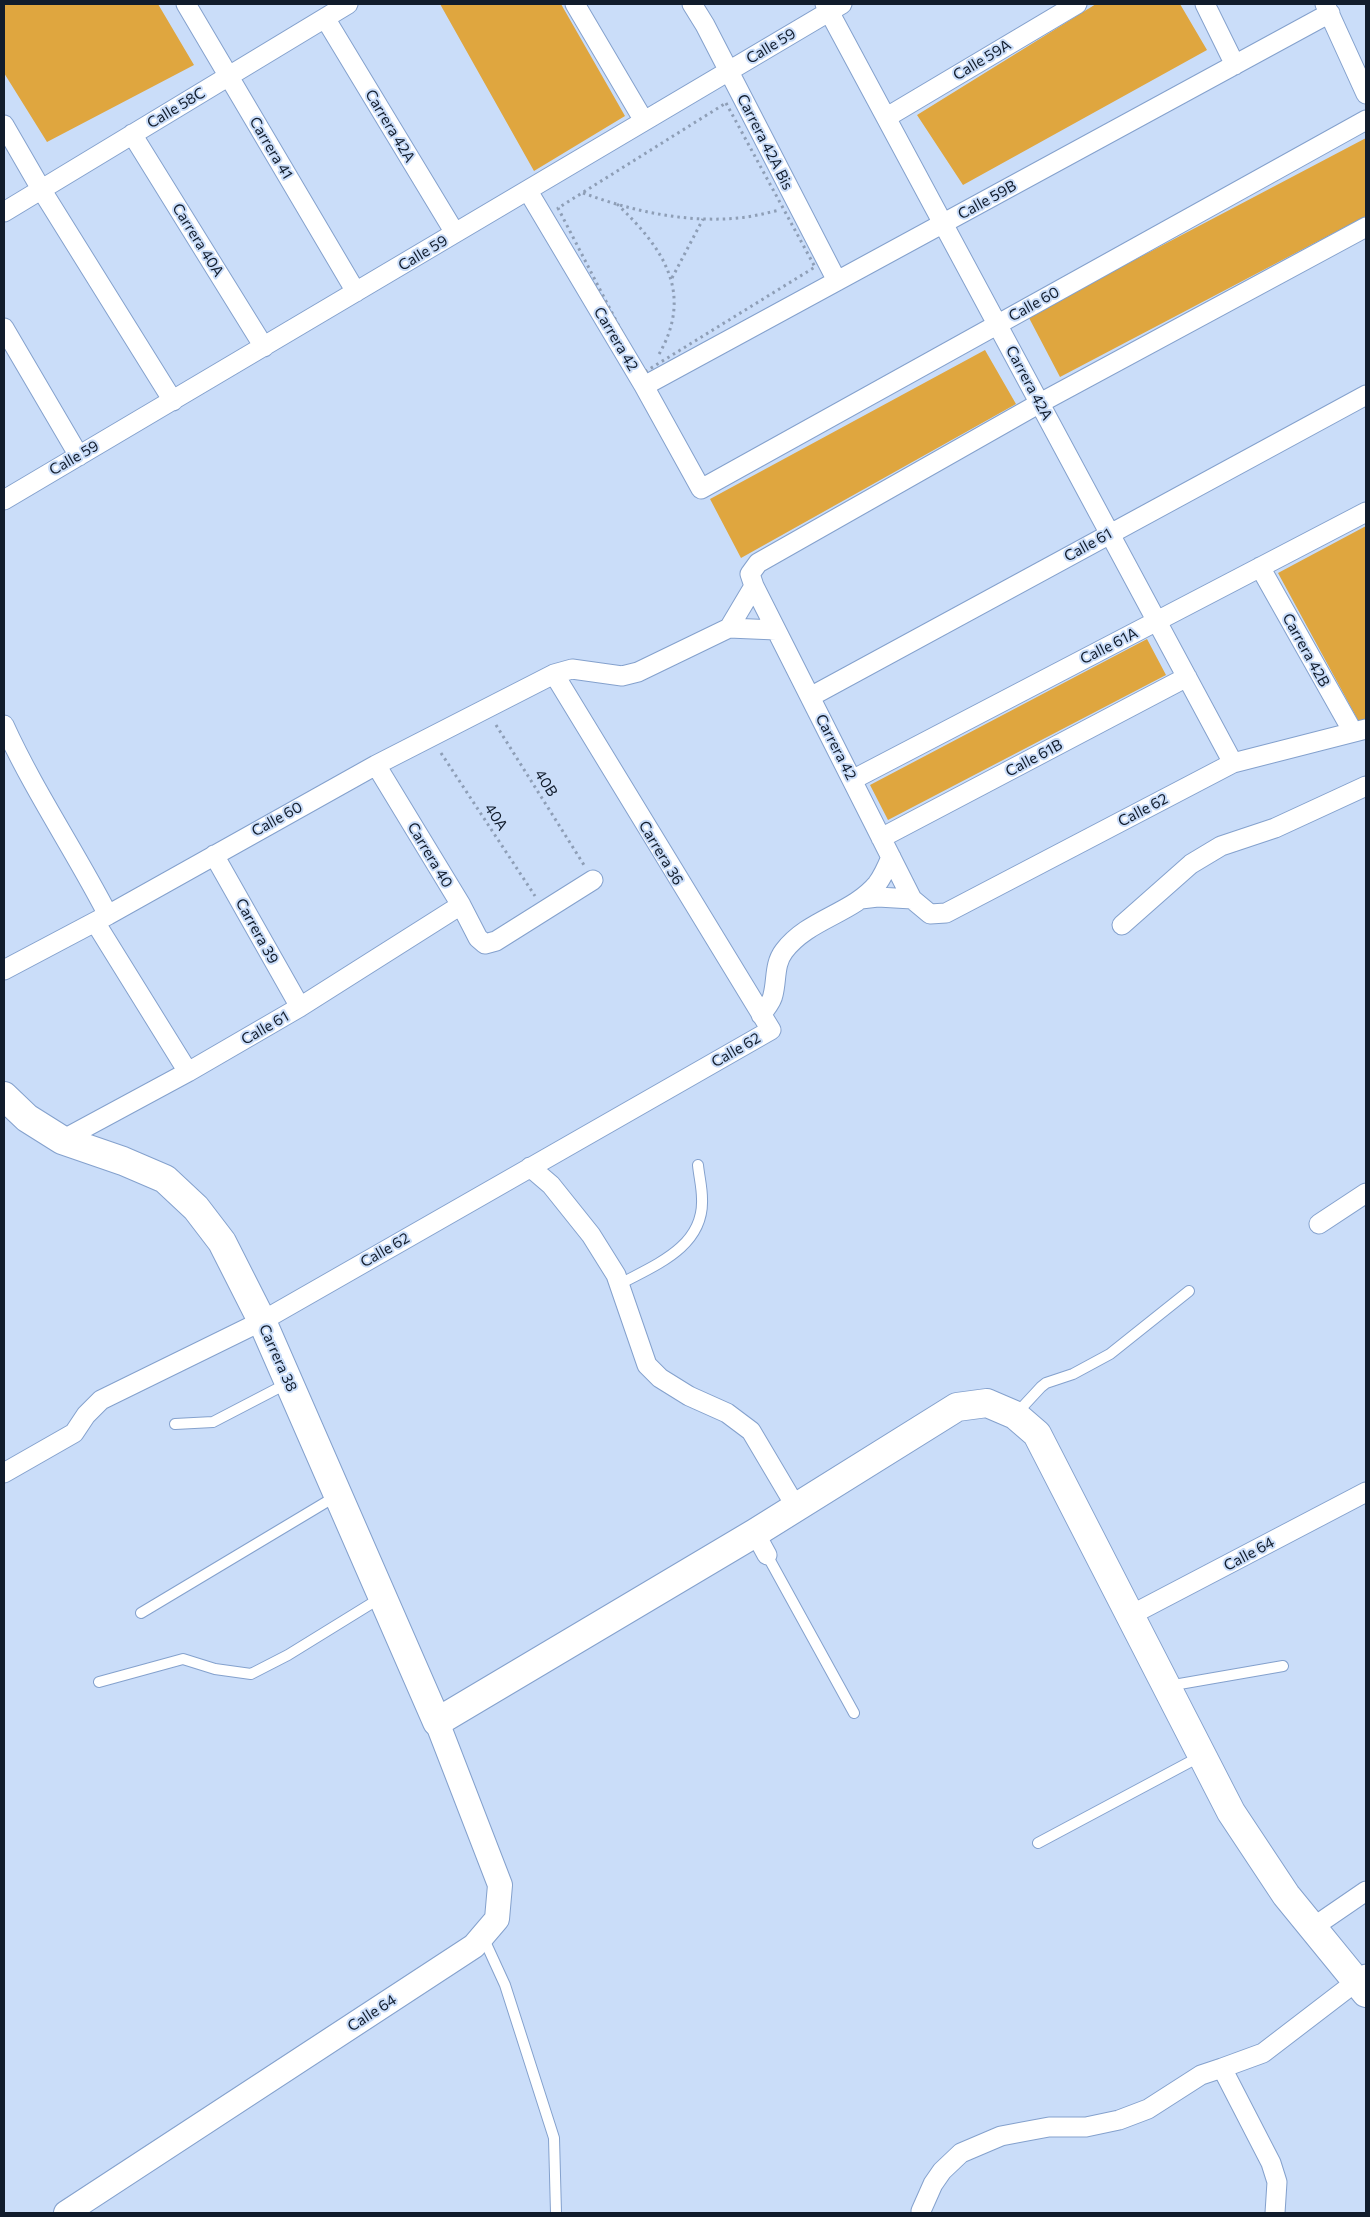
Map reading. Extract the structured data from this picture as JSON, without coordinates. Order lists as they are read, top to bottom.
{
  "streets": {
    "main road": ["Carrera 38"],
    "street": [
      "Calle 59",
      "Calle 59A",
      "Calle 58C",
      "Carrera 42A",
      "Carrera 42A Bis",
      "Carrera 41",
      "Calle 59B",
      "Carrera 40A",
      "Calle 60",
      "Carrera 42",
      "Calle 61",
      "Calle 61A",
      "Carrera 42B",
      "Calle 61B",
      "Calle 62",
      "Carrera 36",
      "Carrera 40",
      "Carrera 39",
      "Calle 64"
    ],
    "path": ["40B", "40A"]
  },
  "crossings": [
    ["Calle 59", "Carrera 42A"],
    ["Calle 59", "Carrera 42A Bis"],
    ["Calle 59", "Carrera 41"],
    ["Calle 59", "Carrera 40A"],
    ["Calle 59", "Carrera 42"],
    ["Calle 59A", "Carrera 42A"],
    ["Calle 58C", "Carrera 42A"],
    ["Calle 58C", "Carrera 41"],
    ["Calle 58C", "Carrera 40A"],
    ["Carrera 42A", "Calle 59B"],
    ["Carrera 42A", "Calle 60"],
    ["Carrera 42A", "Calle 61"],
    ["Carrera 42A", "Calle 61A"],
    ["Carrera 42A", "Calle 61B"],
    ["Carrera 42A", "Calle 62"],
    ["Carrera 42A Bis", "Calle 59B"],
    ["Calle 59B", "Carrera 42"],
    ["Calle 60", "Carrera 42"],
    ["Calle 60", "40B"],
    ["Calle 60", "40A"],
    ["Calle 60", "Carrera 36"],
    ["Calle 60", "Carrera 40"],
    ["Calle 60", "Carrera 39"],
    ["Carrera 42", "Calle 61"],
    ["Carrera 42", "Calle 61A"],
    ["Carrera 42", "Calle 61B"],
    ["Carrera 42", "Calle 62"],
    ["Calle 61", "Carrera 40"],
    ["Calle 61", "Carrera 39"],
    ["Calle 61", "Carrera 38"],
    ["Calle 61A", "Carrera 42B"],
    ["Carrera 42B", "Calle 62"],
    ["Calle 62", "Carrera 36"],
    ["Calle 62", "Carrera 38"],
    ["40A", "Carrera 40"],
    ["Carrera 38", "Calle 64"]
  ]
}
